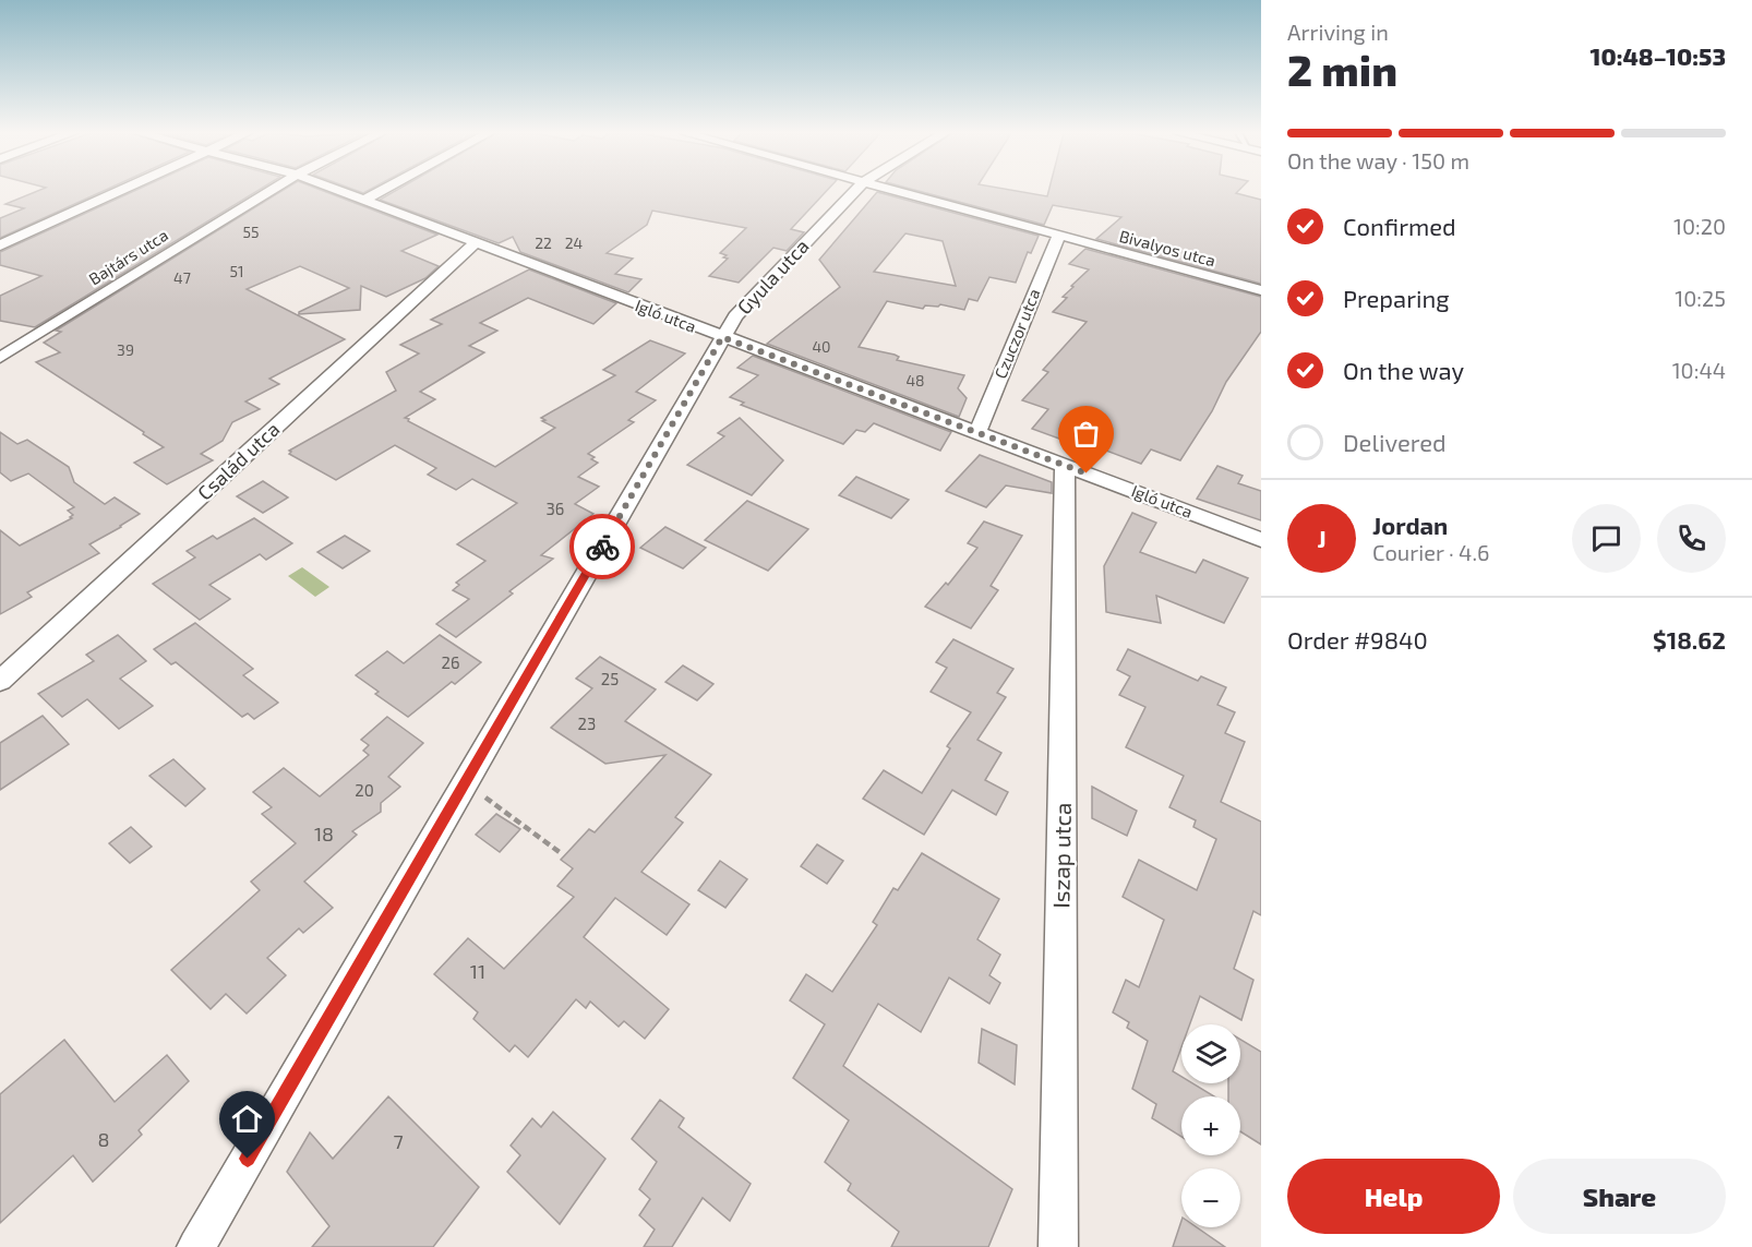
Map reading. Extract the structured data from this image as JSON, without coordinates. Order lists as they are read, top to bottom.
{
  "streets": {
    "street": [
      "Bivalyos utca",
      "Bajtárs utca",
      "Gyula utca",
      "Igló utca",
      "Czuczor utca",
      "Család utca",
      "Iszap utca"
    ]
  },
  "crossings": [
    ["Bivalyos utca", "Czuczor utca"],
    ["Gyula utca", "Igló utca"],
    ["Igló utca", "Czuczor utca"],
    ["Igló utca", "Család utca"],
    ["Igló utca", "Iszap utca"]
  ],
  "house_numbers": [
    "55",
    "22",
    "24",
    "51",
    "47",
    "40",
    "39",
    "48",
    "36",
    "26",
    "25",
    "23",
    "20",
    "18",
    "11",
    "8",
    "7"
  ],
  "page": {
    "heading": ["2 min", "Arriving in", "10:48–10:53"],
    "panel": [
      "Jordan",
      "Courier · 4.6",
      "Order #9840",
      "$18.62"
    ],
    "bar": "On the way · 150 m",
    "list": [
      ["Confirmed", "10:20"],
      ["Preparing", "10:25"],
      ["On the way", "10:44"],
      "Delivered"
    ],
    "round": "J",
    "map_buttons": ["+", "−"],
    "buttons": ["Help", "Share"]
  }
}
